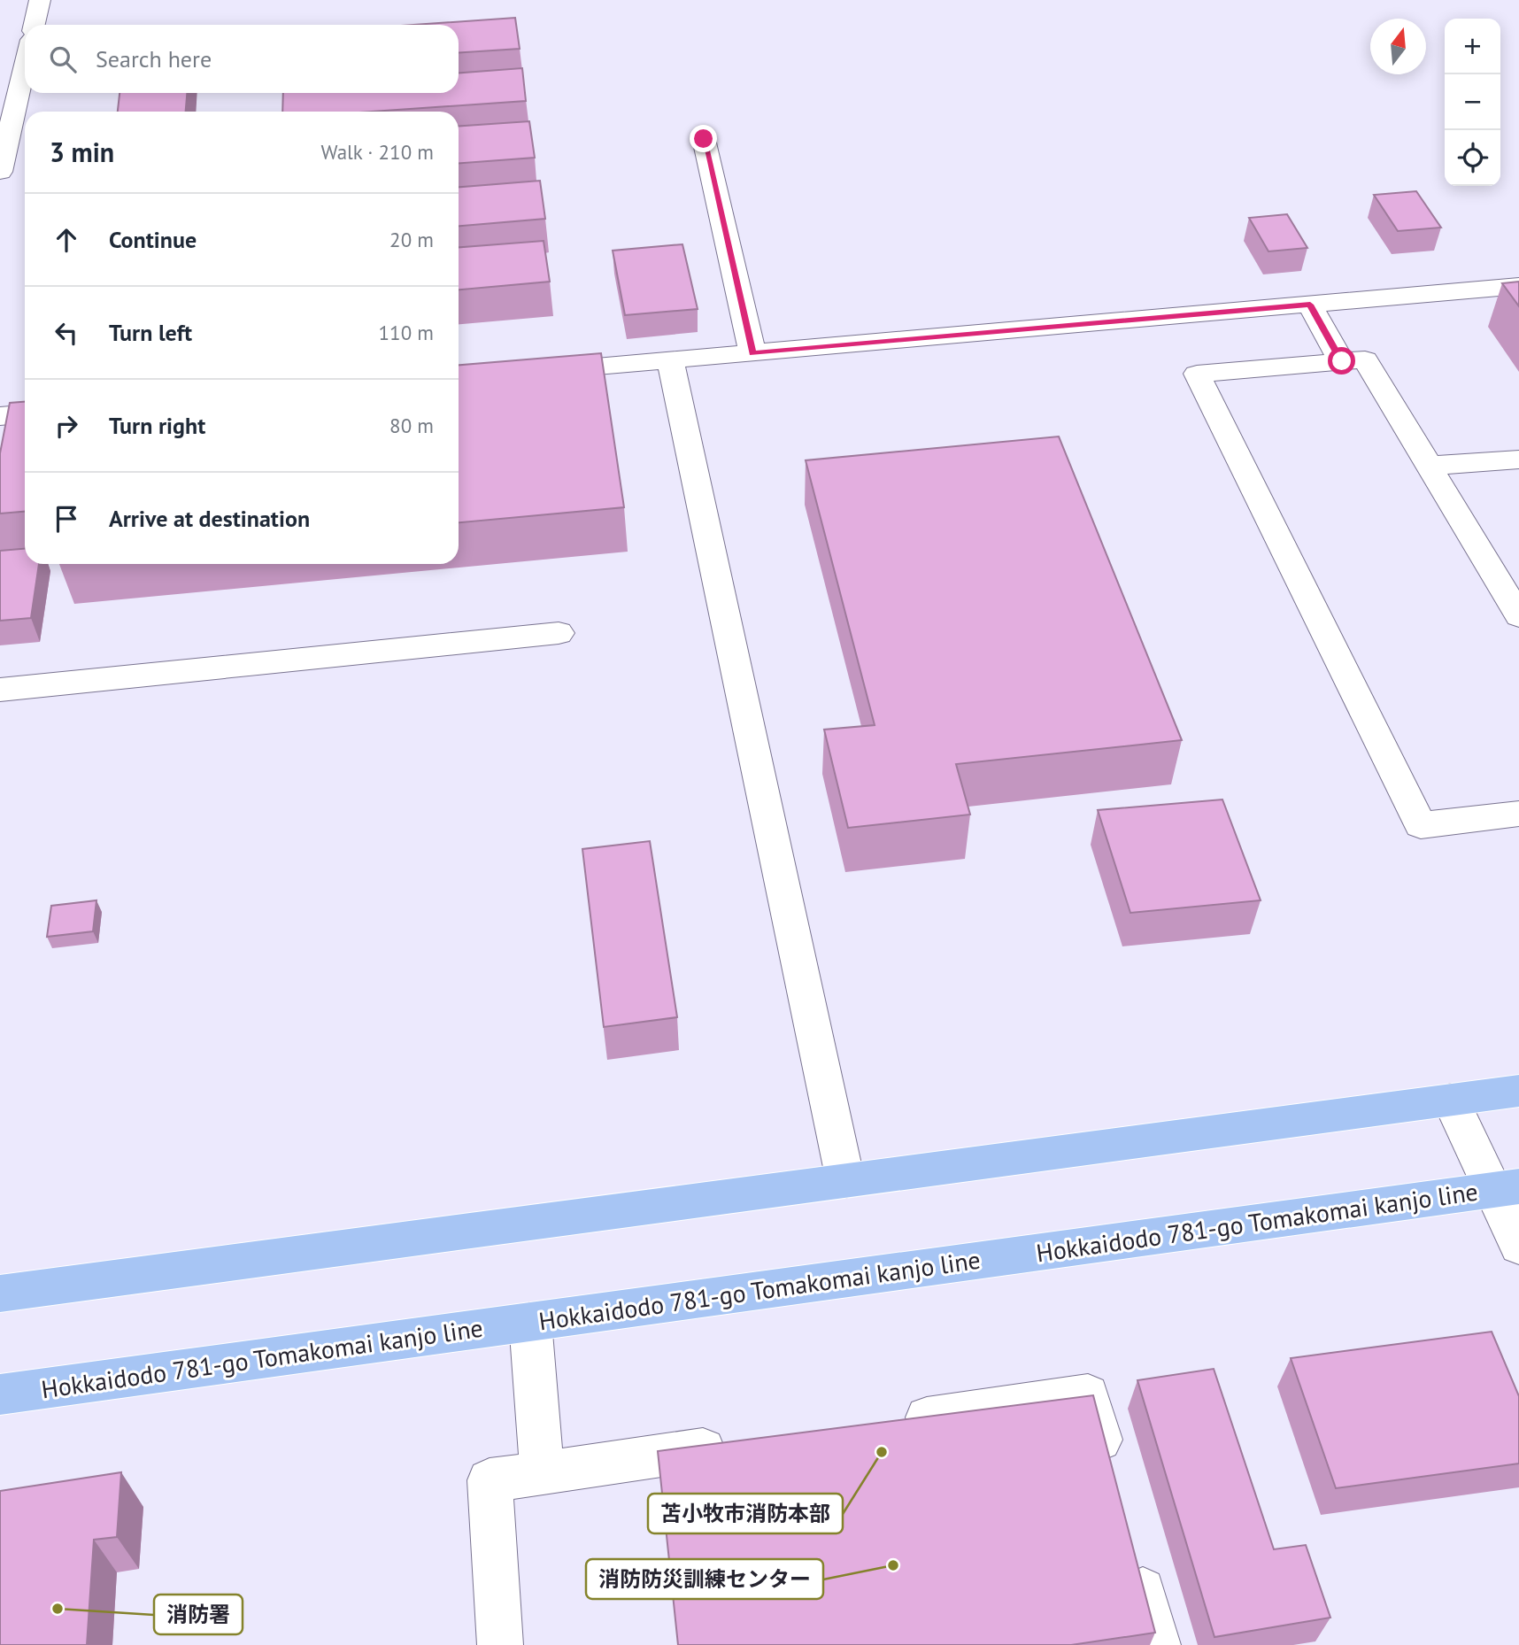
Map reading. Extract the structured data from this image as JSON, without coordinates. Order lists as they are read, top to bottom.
{
  "streets": {
    "main road": ["Hokkaidodo 781-go Tomakomai kanjo line"]
  },
  "places": ["苫小牧市消防本部", "消防防災訓練センター", "消防署"],
  "north": "top",
  "page": {
    "map_buttons": ["+", "−"],
    "search": "Search here",
    "heading": ["3 min", "Walk · 210 m"],
    "list": [
      ["Continue", "20 m"],
      ["Turn left", "110 m"],
      ["Turn right", "80 m"],
      "Arrive at destination"
    ]
  }
}
